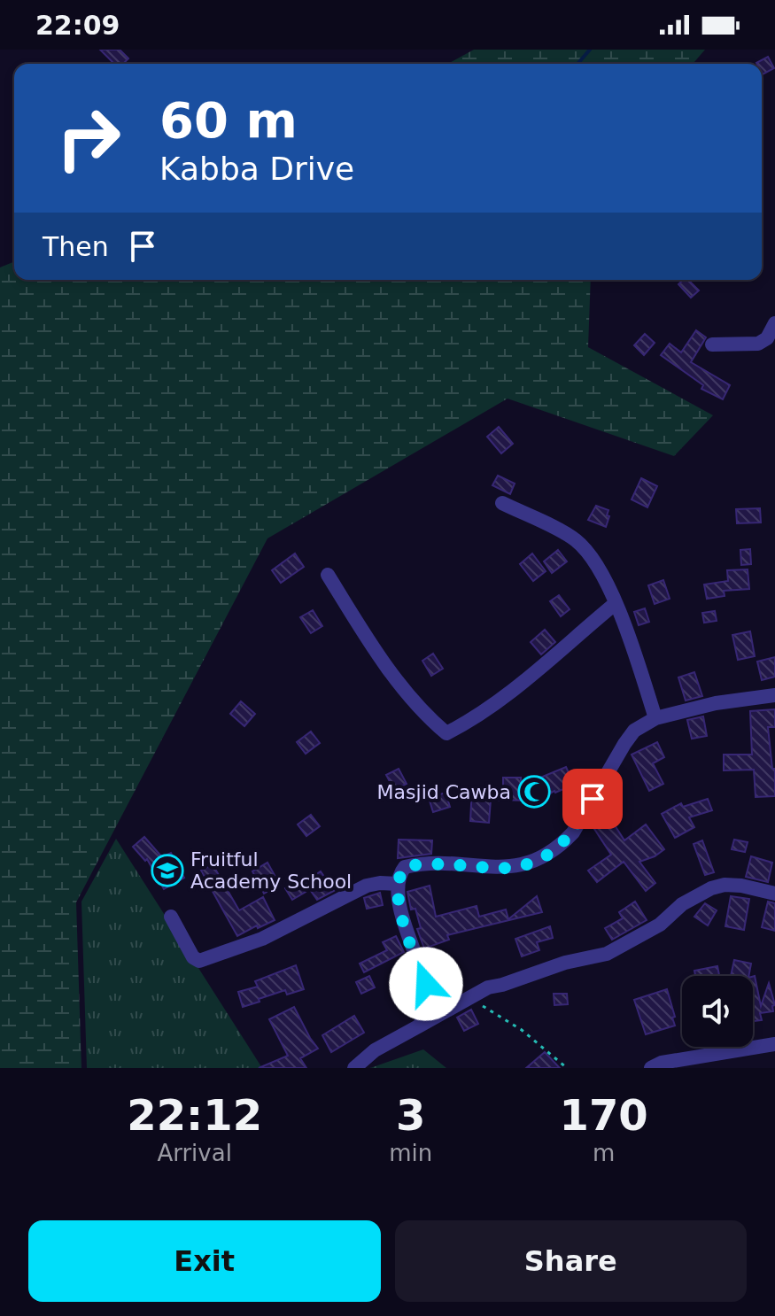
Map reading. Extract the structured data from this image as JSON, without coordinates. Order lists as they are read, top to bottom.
{
  "places": {
    "mosque": ["Masjid Cawba"],
    "school or university": ["Fruitful Academy School"]
  },
  "page": {
    "status": "22:09",
    "turn": ["60 m", "Kabba Drive"],
    "then": "Then",
    "eta": [
      "22:12",
      "Arrival",
      "3",
      "min",
      "170",
      "m"
    ],
    "buttons": ["Exit", "Share"]
  }
}
